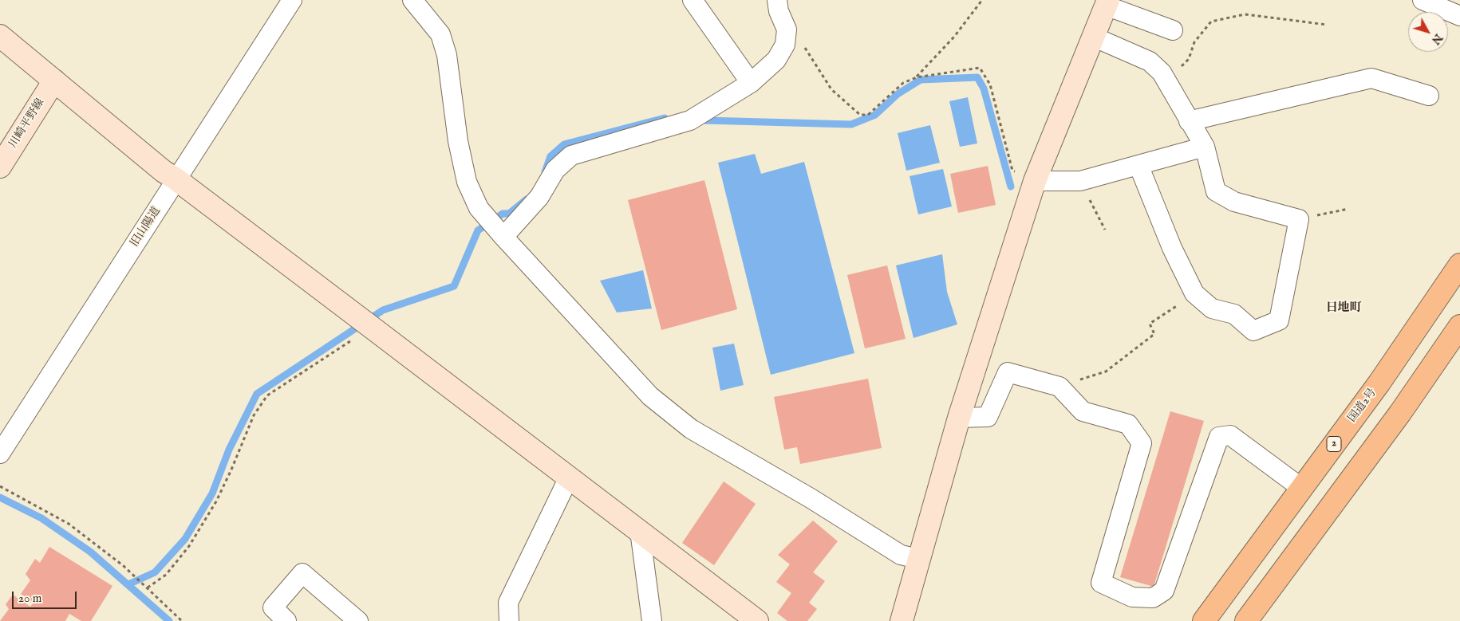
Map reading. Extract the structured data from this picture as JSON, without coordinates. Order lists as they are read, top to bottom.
{
  "streets": {
    "highway": ["国道2号", "2"],
    "street": ["川崎平野線", "旧山陽道"]
  },
  "districts": ["日地町"],
  "scale_bar": "20 m",
  "north": "bottom right"
}
